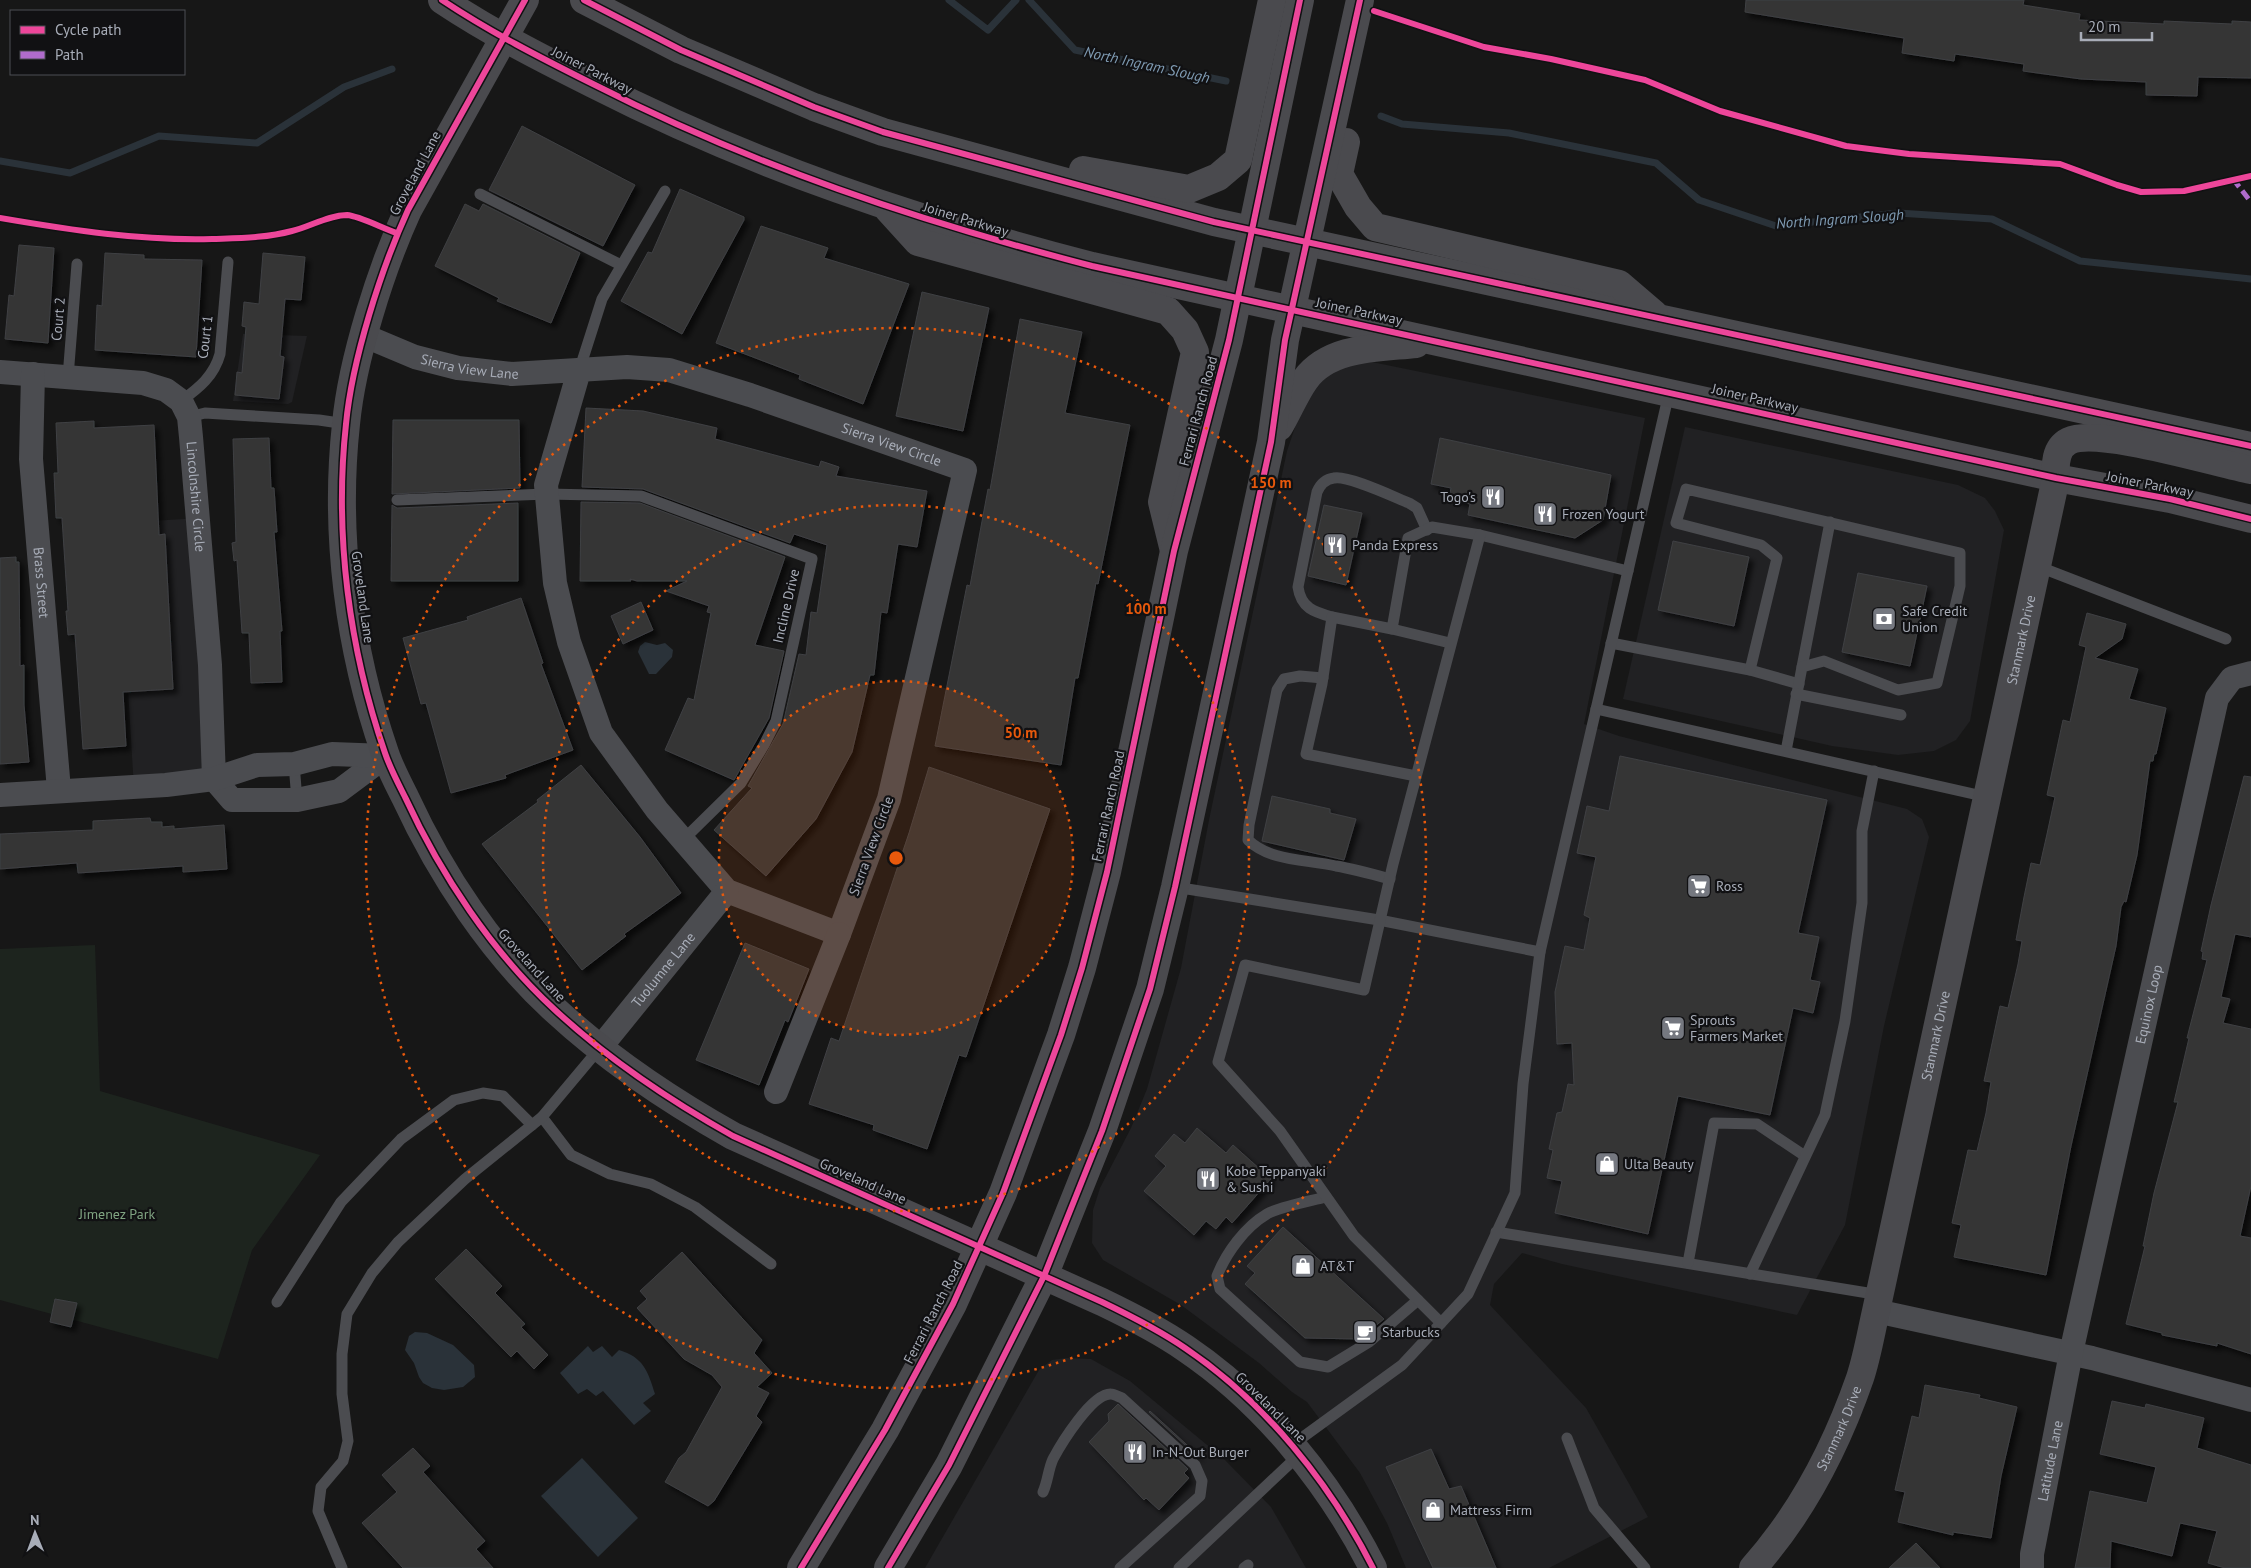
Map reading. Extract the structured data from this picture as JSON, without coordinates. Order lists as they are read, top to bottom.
{
  "streets": {
    "main road": [
      "Joiner Parkway",
      "Groveland Lane",
      "Ferrari Ranch Road",
      "Stanmark Drive"
    ],
    "street": [
      "Sierra View Lane",
      "Sierra View Circle",
      "Lincolnshire Circle",
      "Brass Street",
      "Tuolumne Lane",
      "Equinox Loop",
      "Latitude Lane"
    ],
    "lane": ["Court 2", "Court 1", "Incline Drive"]
  },
  "crossings": [
    ["Joiner Parkway", "Groveland Lane"],
    ["Joiner Parkway", "Ferrari Ranch Road"],
    ["Joiner Parkway", "Stanmark Drive"],
    ["Groveland Lane", "Sierra View Lane"],
    ["Groveland Lane", "Ferrari Ranch Road"],
    ["Groveland Lane", "Tuolumne Lane"],
    ["Court 1", "Lincolnshire Circle"],
    ["Sierra View Lane", "Sierra View Circle"],
    ["Equinox Loop", "Latitude Lane"]
  ],
  "water": ["North Ingram Slough"],
  "parks": ["Jimenez Park"],
  "places": {
    "restaurant": [
      "Togo's",
      "Frozen Yogurt",
      "Panda Express",
      "Kobe Teppanyaki & Sushi",
      "In-N-Out Burger"
    ],
    "bank": ["Safe Credit Union"],
    "supermarket": ["Ross", "Sprouts Farmers Market"],
    "shop": ["Ulta Beauty", "AT&T", "Mattress Firm"],
    "cafe": ["Starbucks"]
  },
  "legend": ["Cycle path", "Path"],
  "scale_bar": "20 m",
  "north": "top",
  "rings": ["150 m", "100 m", "50 m"]
}
